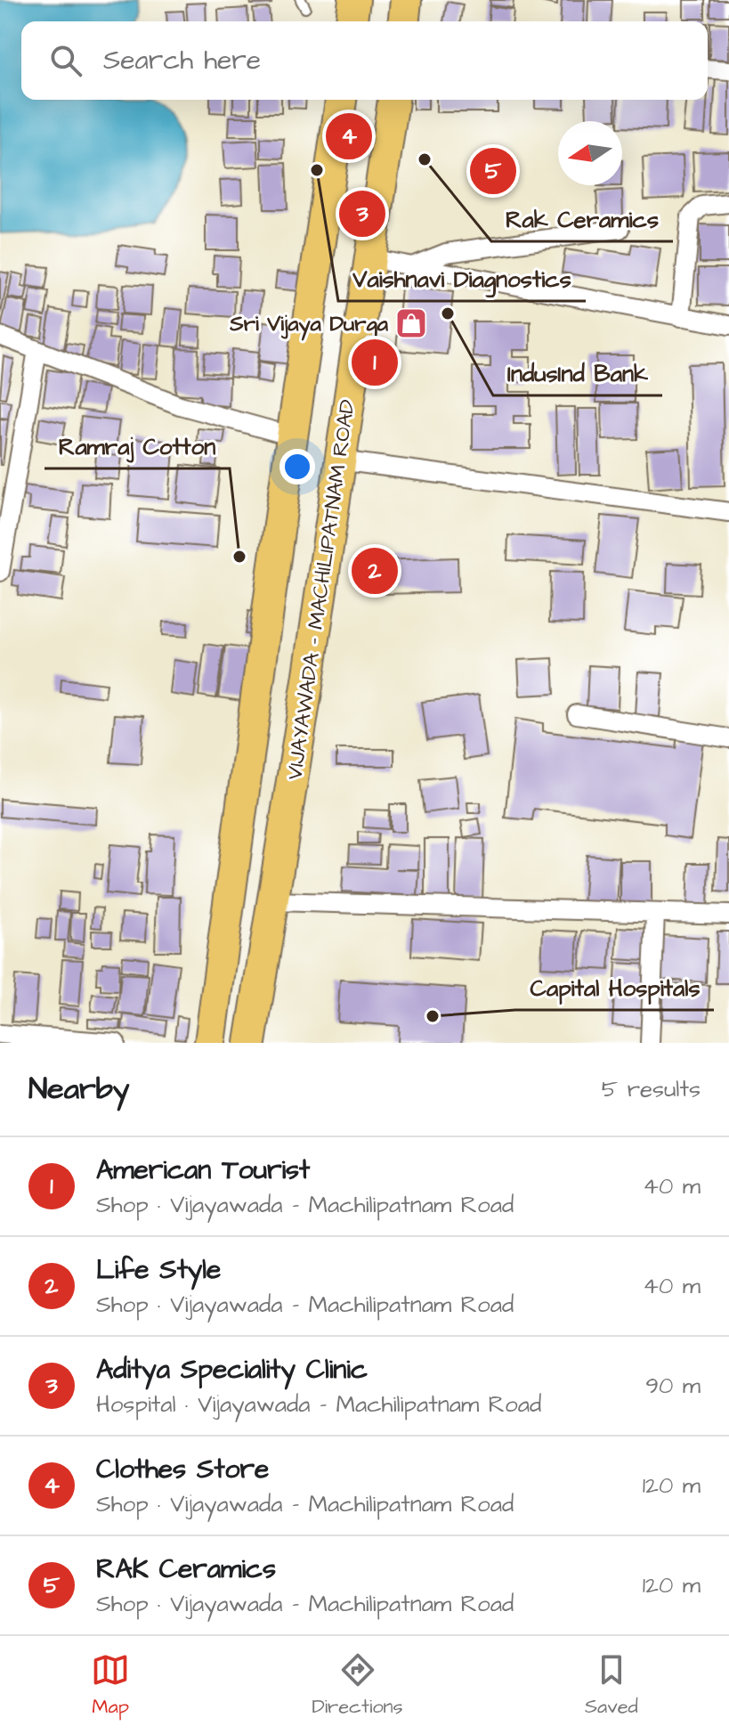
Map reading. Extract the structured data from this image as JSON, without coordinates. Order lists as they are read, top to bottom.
{
  "streets": {
    "highway": ["VIJAYAWADA - MACHILIPATNAM ROAD"]
  },
  "places": {
    "other": [
      "Rak Ceramics",
      "Vaishnavi Diagnostics",
      "IndusInd Bank",
      "Ramraj Cotton",
      "Capital Hospitals"
    ],
    "shop": ["Sri Vijaya Durga"]
  },
  "north": "left",
  "page": {
    "search": "Search here",
    "pins": [
      "4",
      "5",
      "3",
      "1",
      "2"
    ],
    "heading": ["Nearby", "5 results"],
    "list": [
      {
        "mark": "1",
        "name": "American Tourist",
        "note": "Shop · Vijayawada - Machilipatnam Road",
        "value": "40 m"
      },
      {
        "mark": "2",
        "name": "Life Style",
        "note": "Shop · Vijayawada - Machilipatnam Road",
        "value": "40 m"
      },
      {
        "mark": "3",
        "name": "Aditya Speciality Clinic",
        "note": "Hospital · Vijayawada - Machilipatnam Road",
        "value": "90 m"
      },
      {
        "mark": "4",
        "name": "Clothes Store",
        "note": "Shop · Vijayawada - Machilipatnam Road",
        "value": "120 m"
      },
      {
        "mark": "5",
        "name": "RAK Ceramics",
        "note": "Shop · Vijayawada - Machilipatnam Road",
        "value": "120 m"
      }
    ],
    "nav": ["Map", "Directions", "Saved"]
  }
}
